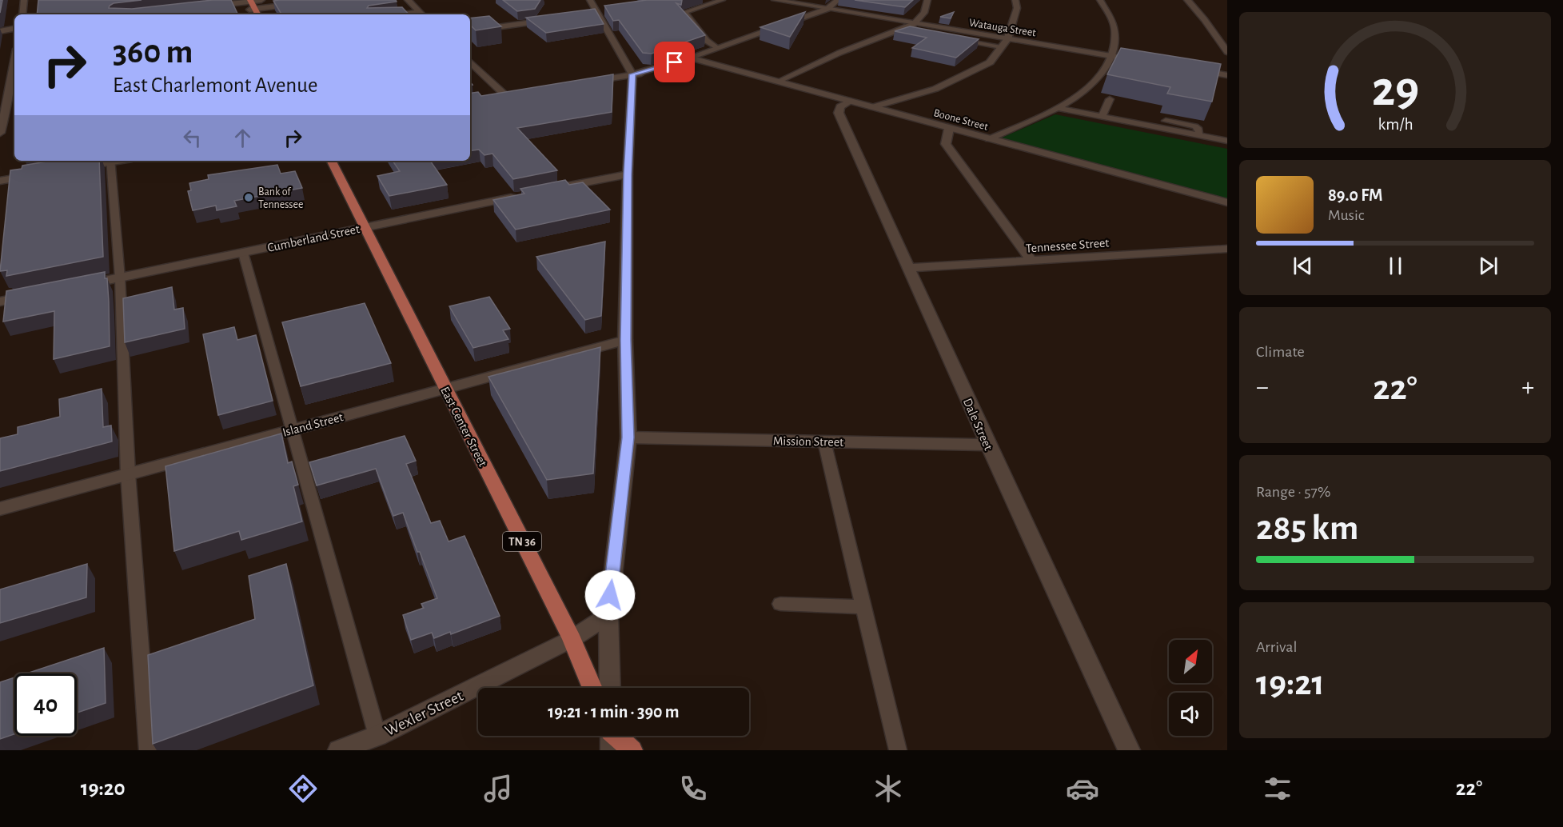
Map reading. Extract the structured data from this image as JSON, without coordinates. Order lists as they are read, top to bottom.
{
  "streets": {
    "main road": ["East Center Street", "TN 36"],
    "street": [
      "Watauga Street",
      "Boone Street",
      "Cumberland Street",
      "Tennessee Street",
      "Island Street",
      "Dale Street",
      "Mission Street",
      "Wexler Street"
    ]
  },
  "crossings": [
    ["Boone Street", "Dale Street"],
    ["Cumberland Street", "East Center Street"],
    ["Tennessee Street", "Dale Street"],
    ["Island Street", "East Center Street"],
    ["Dale Street", "Mission Street"],
    ["East Center Street", "Wexler Street"]
  ],
  "places": ["Bank of Tennessee"],
  "north": "top right",
  "page": {
    "turn": ["360 m", "East Charlemont Avenue"],
    "song": ["89.0 FM", "Music"],
    "tile": [
      "Climate",
      ["Range · 57%", "285 km"],
      ["Arrival", "19:21"]
    ],
    "heat": ["−", "22°", "+"],
    "limit": "40",
    "trip": "19:21 · 1 min · 390 m",
    "tabs": ["19:20", "22°"],
    "gauge": ["29", "km/h"]
  }
}
